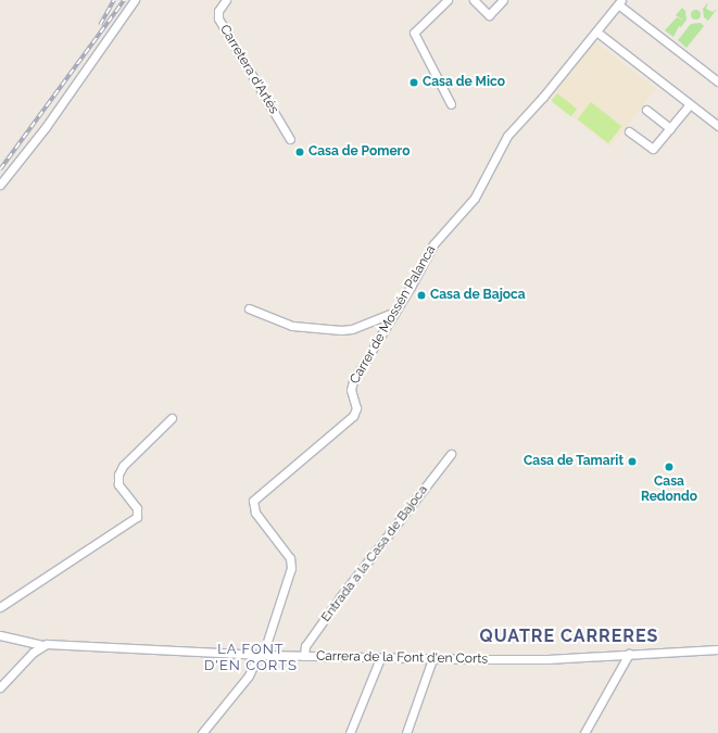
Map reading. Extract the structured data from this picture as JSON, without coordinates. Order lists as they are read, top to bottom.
{
  "streets": {
    "street": [
      "Carretera d'Artés",
      "Carrer de Mossén Palanca",
      "Entrada a la Casa de Bajoca",
      "Carrera de la Font d'en Corts"
    ]
  },
  "crossings": [
    ["Carrer de Mossén Palanca", "Carrera de la Font d'en Corts"],
    ["Entrada a la Casa de Bajoca", "Carrera de la Font d'en Corts"]
  ],
  "districts": ["QUATRE CARRERES", "LA FONT D'EN CORTS"],
  "places": [
    "Casa de Mico",
    "Casa de Pomero",
    "Casa de Bajoca",
    "Casa de Tamarit",
    "Casa Redondo"
  ]
}
